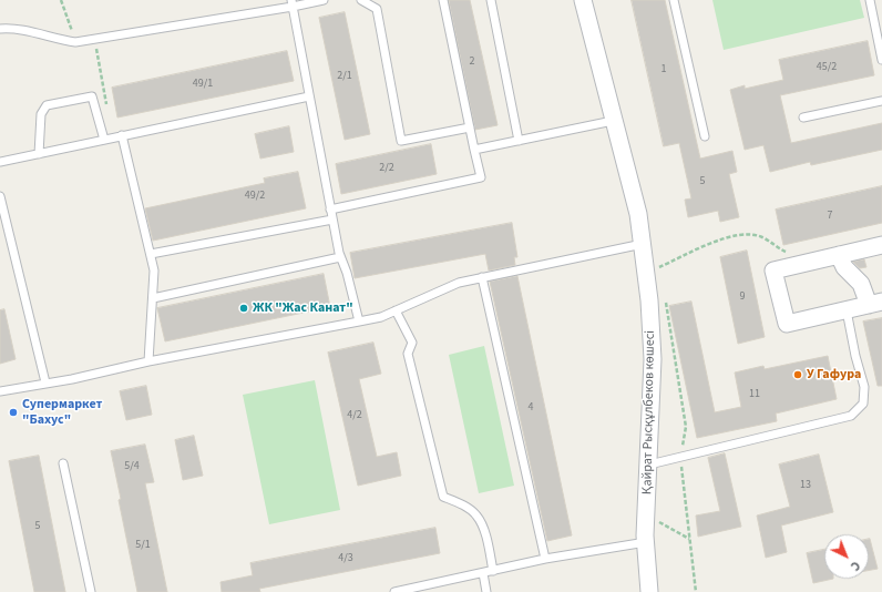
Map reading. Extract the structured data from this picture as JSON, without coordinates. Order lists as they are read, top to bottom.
{
  "streets": {
    "street": ["Қайрат Рысқұлбеков көшесі"]
  },
  "places": ["ЖК \"Жас Канат\"", "У Гафура", "Супермаркет \"Бахус\""],
  "house_numbers": [
    "2",
    "45/2",
    "1",
    "2/1",
    "49/1",
    "2/2",
    "5",
    "49/2",
    "7",
    "9",
    "11",
    "4",
    "4/2",
    "5/4",
    "13",
    "5",
    "5/1",
    "4/3"
  ],
  "north": "bottom right"
}
